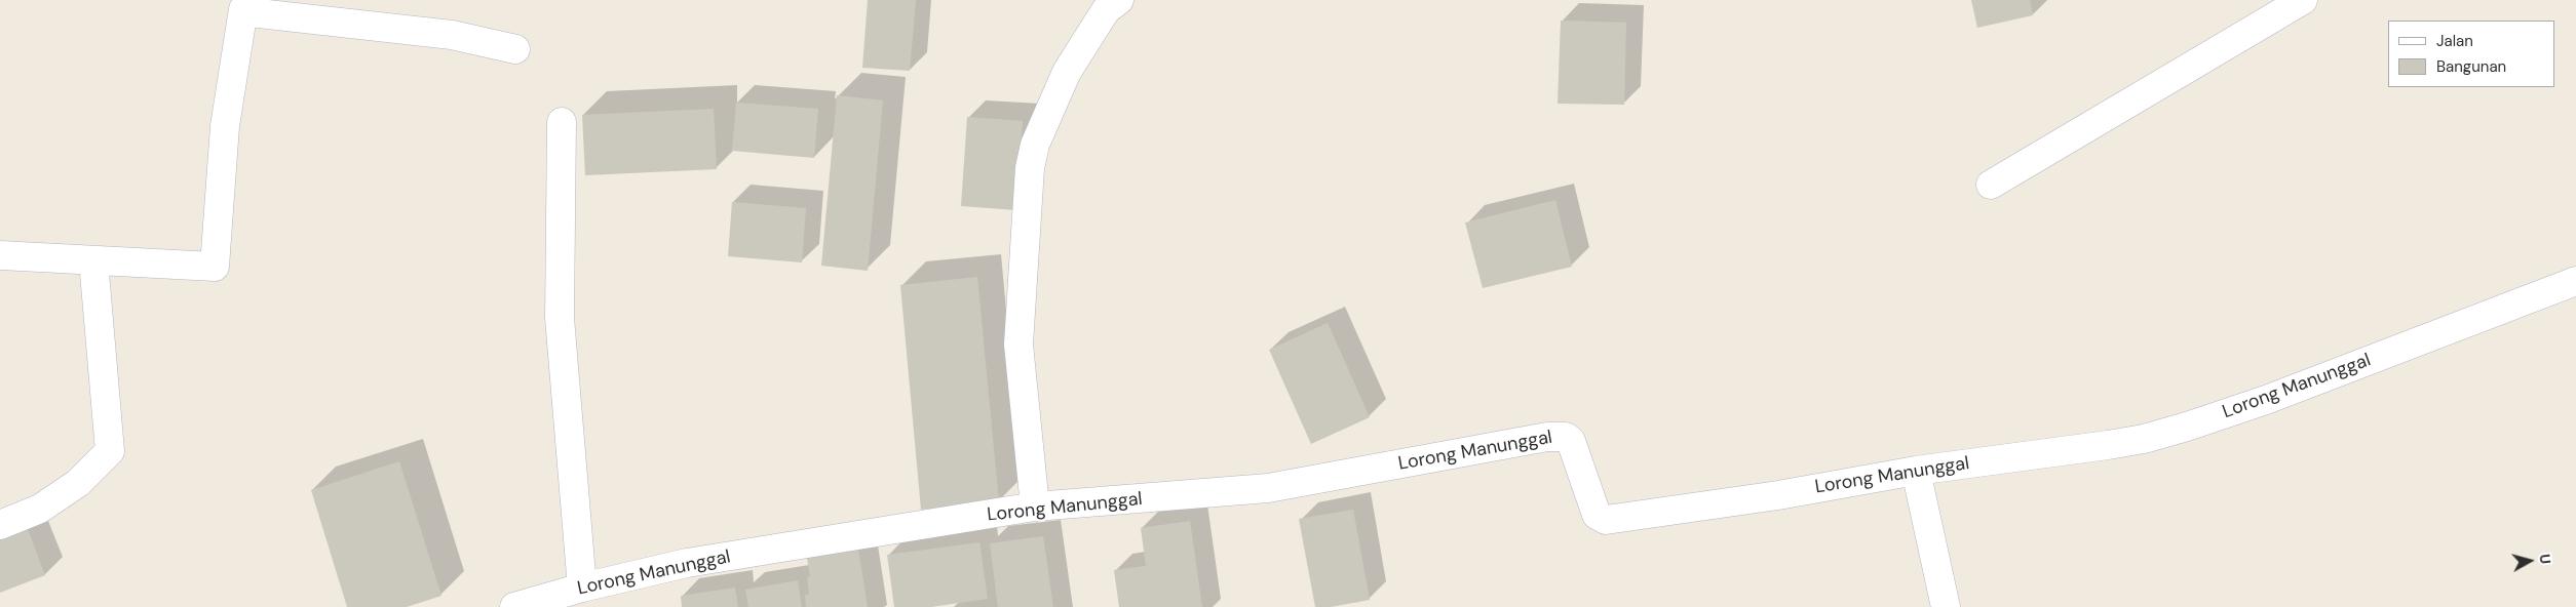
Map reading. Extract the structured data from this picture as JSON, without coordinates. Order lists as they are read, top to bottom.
{
  "streets": {
    "street": ["Lorong Manunggal"]
  },
  "legend": ["Jalan", "Bangunan"],
  "north": "right"
}
